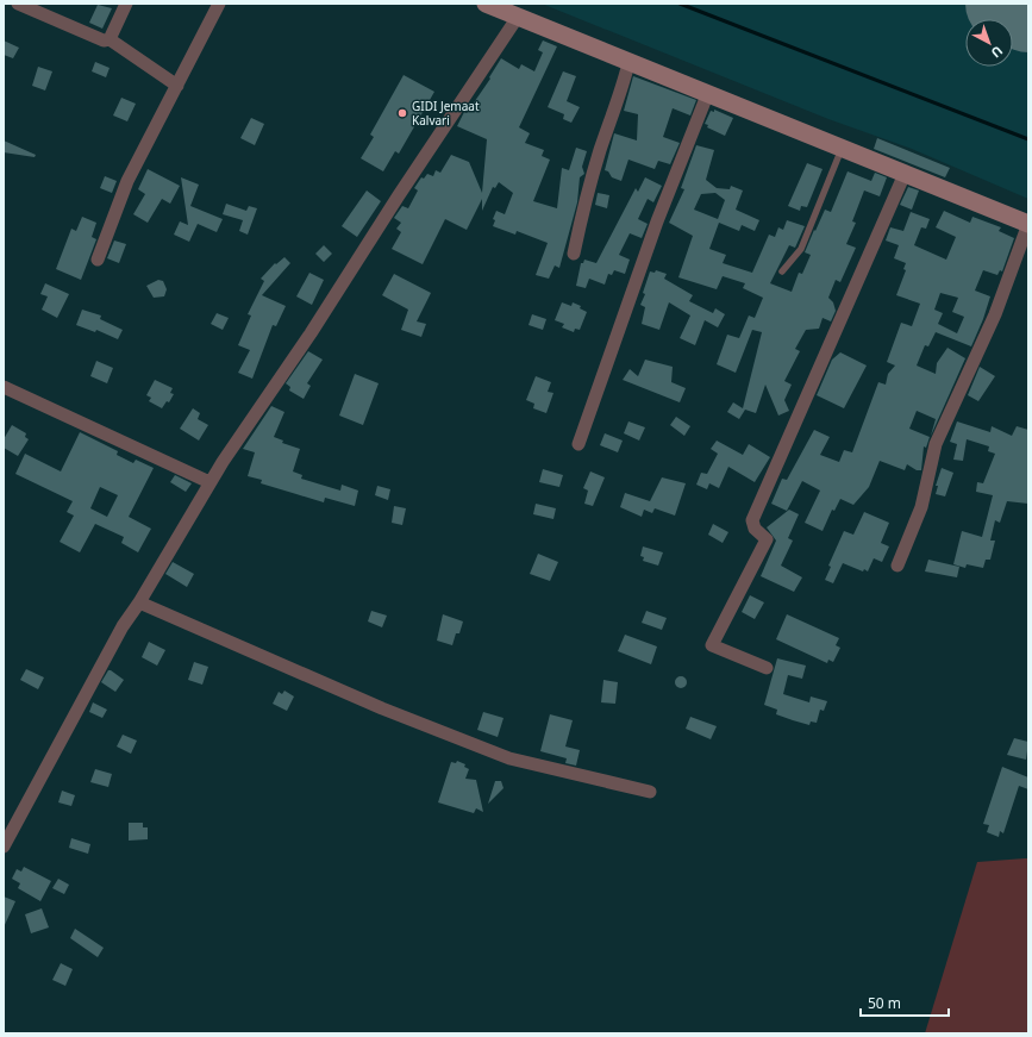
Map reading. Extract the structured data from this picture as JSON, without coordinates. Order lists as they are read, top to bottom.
{
  "places": ["GIDI Jemaat Kalvari"],
  "scale_bar": "50 m",
  "north": "bottom right"
}
